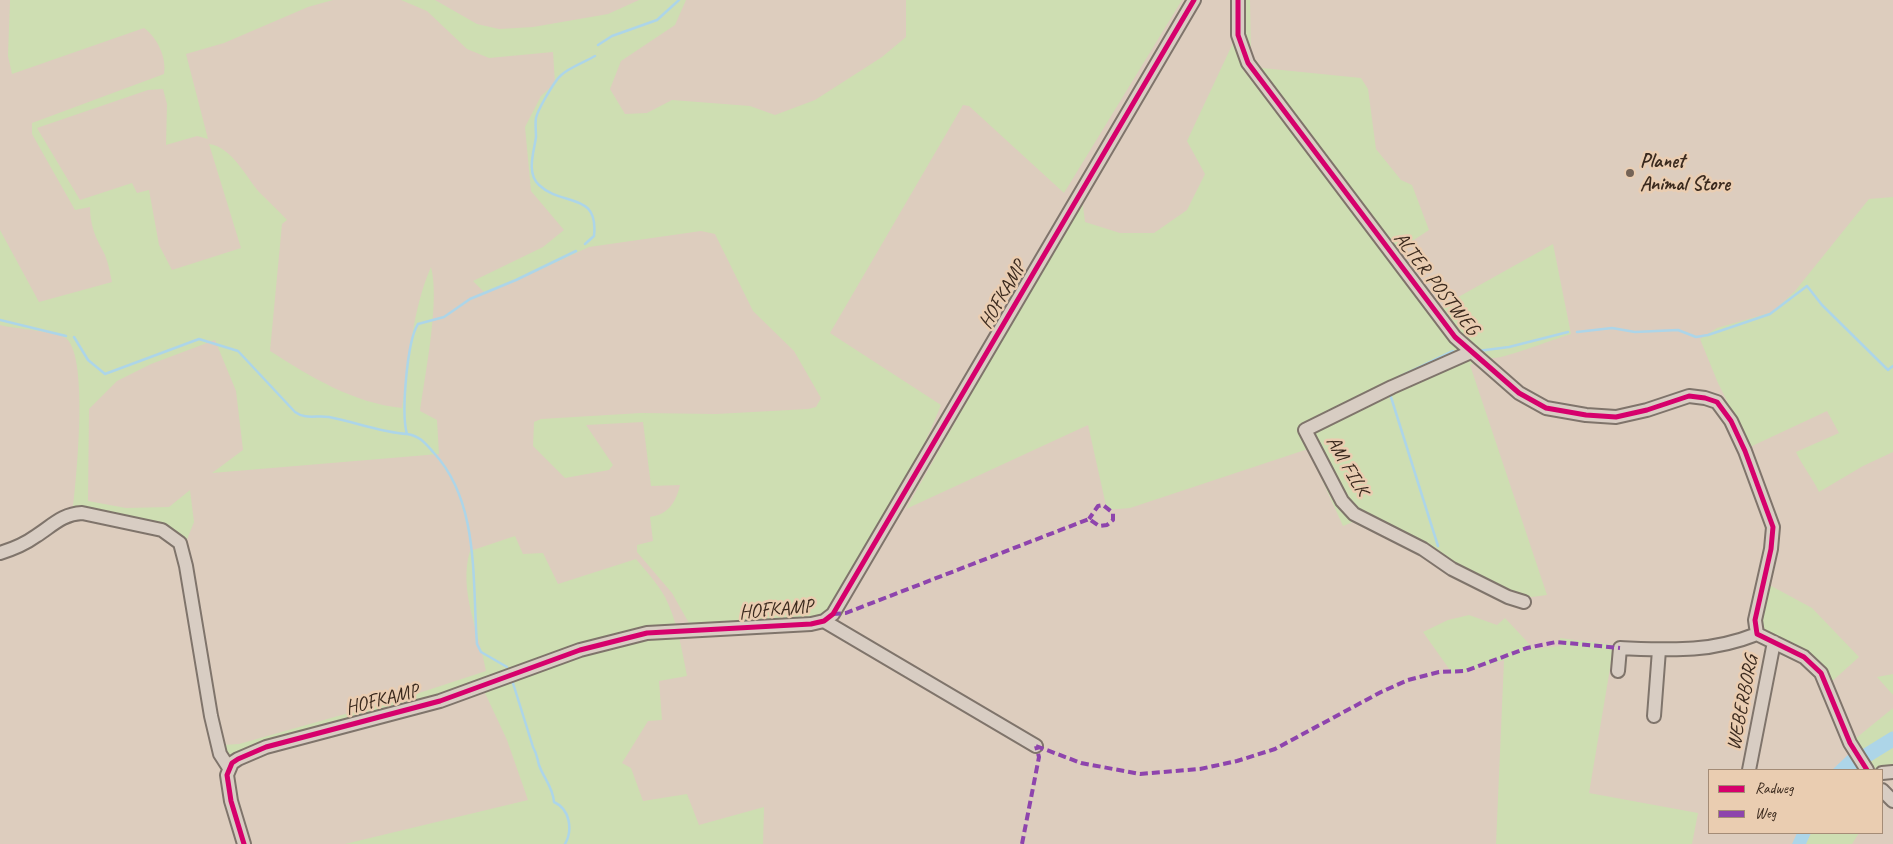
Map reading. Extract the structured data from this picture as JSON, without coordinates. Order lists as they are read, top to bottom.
{
  "streets": {
    "street": [
      "ALTER POSTWEG",
      "HOFKAMP",
      "AM FILK",
      "WEBERBORG"
    ]
  },
  "crossings": [
    ["ALTER POSTWEG", "AM FILK"]
  ],
  "places": ["Planet Animal Store"],
  "legend": ["Radweg", "Weg"]
}
